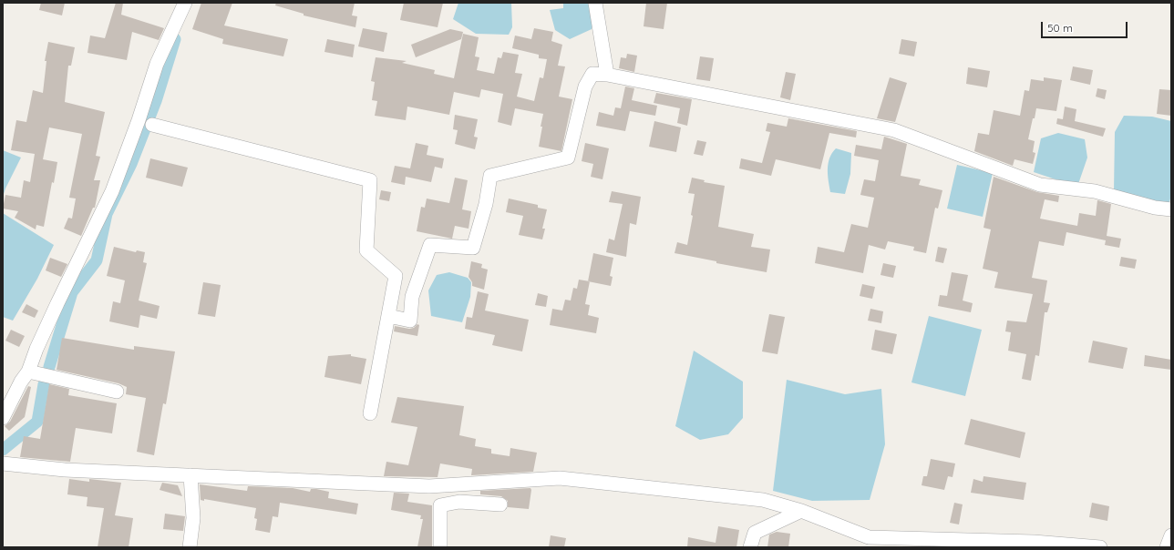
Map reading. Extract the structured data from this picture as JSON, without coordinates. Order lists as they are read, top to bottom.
{
  "scale_bar": "50 m"
}
